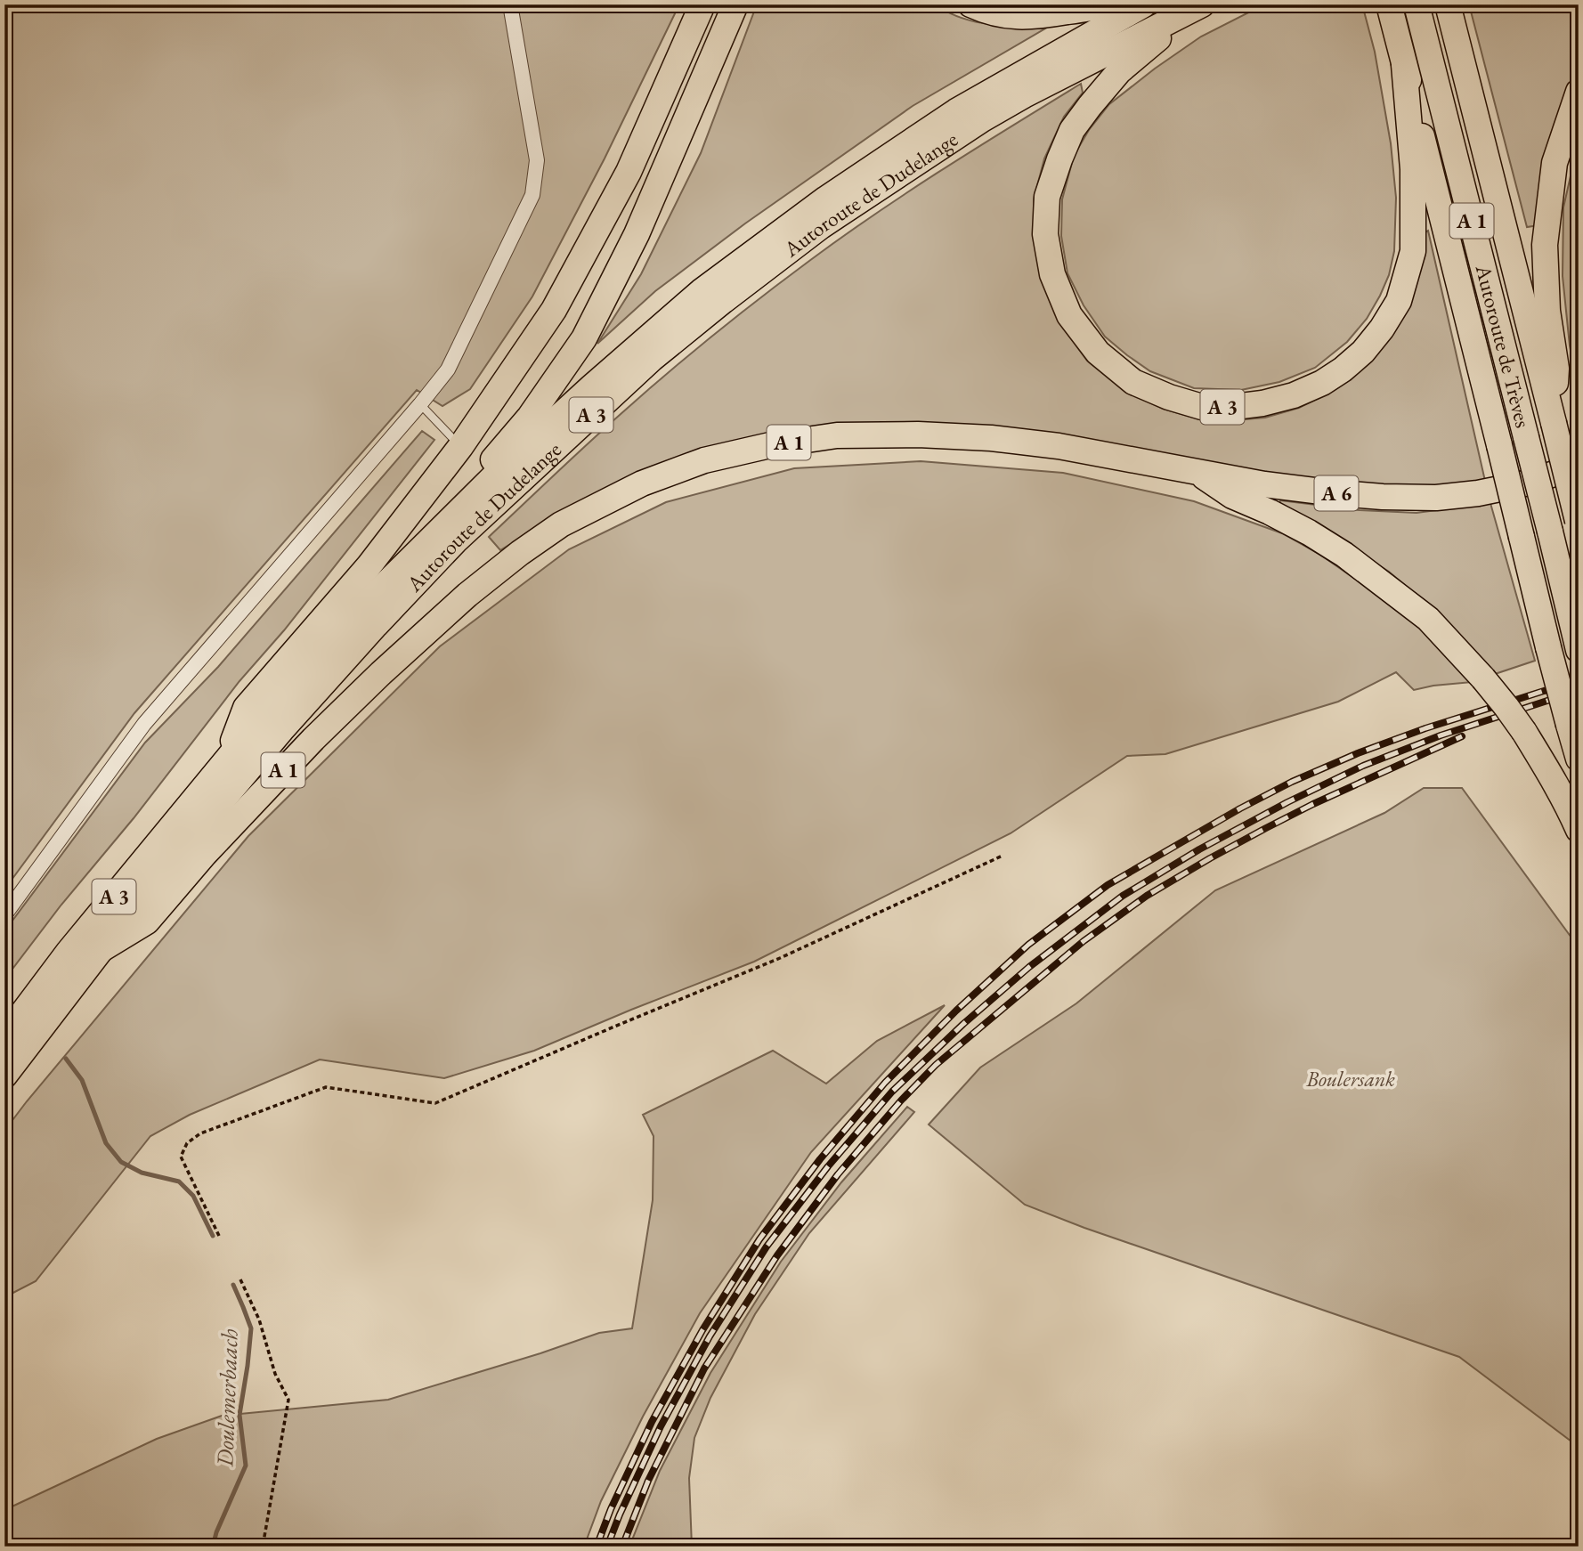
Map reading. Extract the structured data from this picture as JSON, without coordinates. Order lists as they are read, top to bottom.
{
  "streets": {
    "highway": [
      "Autoroute de Dudelange",
      "A 1",
      "Autoroute de Trèves",
      "A 3",
      "A 6"
    ]
  },
  "crossings": [
    ["Autoroute de Dudelange", "A 1"],
    ["Autoroute de Dudelange", "A 3"],
    ["A 1", "A 3"],
    ["A 1", "A 6"]
  ],
  "water": ["Doulemerbaach"],
  "parks": ["Boulersank"]
}
